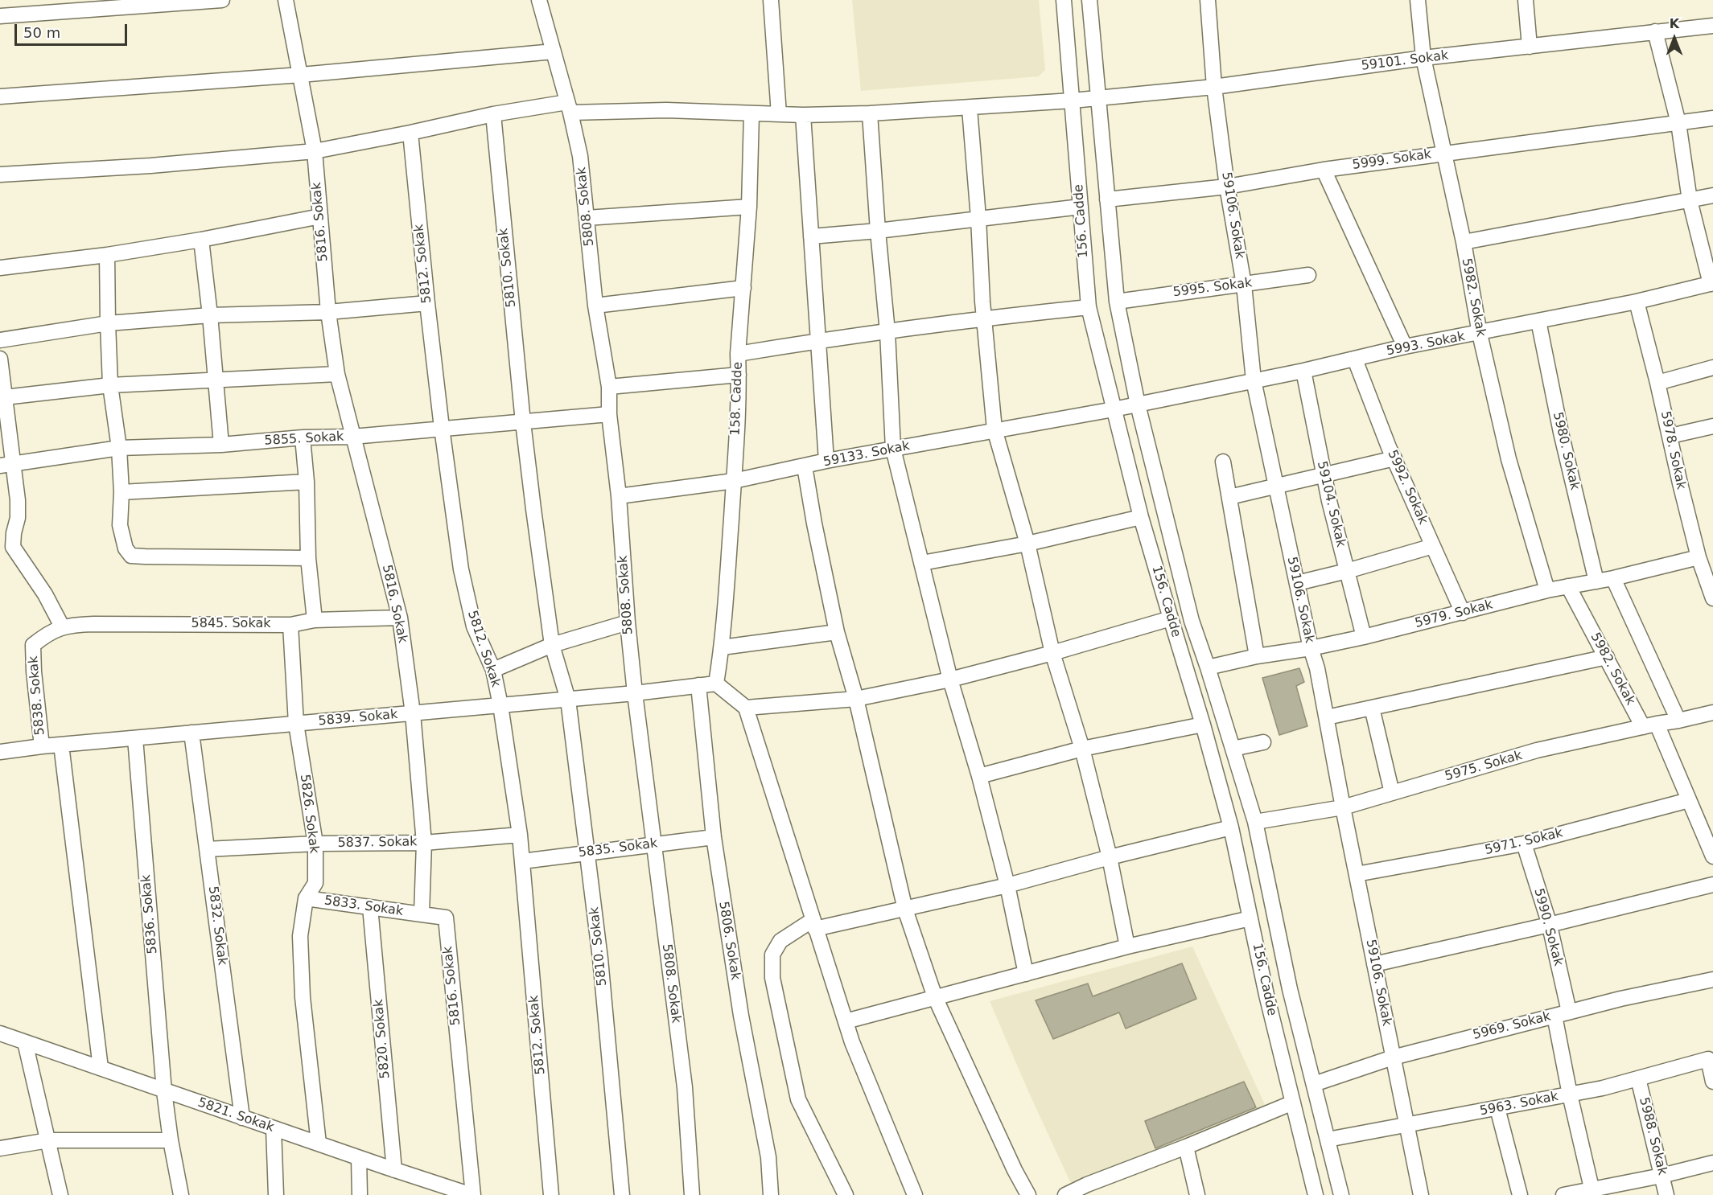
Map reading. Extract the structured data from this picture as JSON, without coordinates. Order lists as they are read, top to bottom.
{
  "streets": {
    "street": [
      "59101. Sokak",
      "5999. Sokak",
      "5808. Sokak",
      "59106. Sokak",
      "156. Cadde",
      "5816. Sokak",
      "5812. Sokak",
      "5810. Sokak",
      "5995. Sokak",
      "5982. Sokak",
      "5993. Sokak",
      "158. Cadde",
      "5855. Sokak",
      "5978. Sokak",
      "5980. Sokak",
      "59133. Sokak",
      "5992. Sokak",
      "59104. Sokak",
      "5979. Sokak",
      "5845. Sokak",
      "5838. Sokak",
      "5839. Sokak",
      "5975. Sokak",
      "5826. Sokak",
      "5971. Sokak",
      "5837. Sokak",
      "5835. Sokak",
      "5833. Sokak",
      "5836. Sokak",
      "5832. Sokak",
      "5990. Sokak",
      "5806. Sokak",
      "5969. Sokak",
      "5820. Sokak",
      "5963. Sokak",
      "5821. Sokak",
      "5988. Sokak"
    ]
  },
  "crossings": [
    ["59101. Sokak", "5808. Sokak"],
    ["59101. Sokak", "59106. Sokak"],
    ["59101. Sokak", "156. Cadde"],
    ["59101. Sokak", "5816. Sokak"],
    ["59101. Sokak", "5812. Sokak"],
    ["59101. Sokak", "5810. Sokak"],
    ["59101. Sokak", "5982. Sokak"],
    ["59101. Sokak", "158. Cadde"],
    ["5999. Sokak", "59106. Sokak"],
    ["5999. Sokak", "156. Cadde"],
    ["5999. Sokak", "5982. Sokak"],
    ["5808. Sokak", "5855. Sokak"],
    ["5808. Sokak", "59133. Sokak"],
    ["5808. Sokak", "5839. Sokak"],
    ["5808. Sokak", "5835. Sokak"],
    ["59106. Sokak", "5995. Sokak"],
    ["59106. Sokak", "5993. Sokak"],
    ["59106. Sokak", "5979. Sokak"],
    ["59106. Sokak", "5975. Sokak"],
    ["59106. Sokak", "5971. Sokak"],
    ["59106. Sokak", "5969. Sokak"],
    ["59106. Sokak", "5963. Sokak"],
    ["156. Cadde", "5995. Sokak"],
    ["156. Cadde", "5993. Sokak"],
    ["156. Cadde", "59133. Sokak"],
    ["156. Cadde", "5979. Sokak"],
    ["156. Cadde", "5975. Sokak"],
    ["156. Cadde", "5969. Sokak"],
    ["156. Cadde", "5963. Sokak"],
    ["5816. Sokak", "5855. Sokak"],
    ["5816. Sokak", "5845. Sokak"],
    ["5816. Sokak", "5839. Sokak"],
    ["5816. Sokak", "5837. Sokak"],
    ["5816. Sokak", "5833. Sokak"],
    ["5816. Sokak", "5821. Sokak"],
    ["5812. Sokak", "5855. Sokak"],
    ["5812. Sokak", "5839. Sokak"],
    ["5812. Sokak", "5837. Sokak"],
    ["5812. Sokak", "5835. Sokak"],
    ["5810. Sokak", "5855. Sokak"],
    ["5810. Sokak", "5839. Sokak"],
    ["5810. Sokak", "5835. Sokak"],
    ["5982. Sokak", "5993. Sokak"],
    ["5982. Sokak", "5979. Sokak"],
    ["5982. Sokak", "5975. Sokak"],
    ["5982. Sokak", "5971. Sokak"],
    ["5993. Sokak", "5978. Sokak"],
    ["5993. Sokak", "5980. Sokak"],
    ["5993. Sokak", "59133. Sokak"],
    ["5993. Sokak", "5992. Sokak"],
    ["5993. Sokak", "59104. Sokak"],
    ["158. Cadde", "59133. Sokak"],
    ["158. Cadde", "5839. Sokak"],
    ["5978. Sokak", "5979. Sokak"],
    ["5980. Sokak", "5979. Sokak"],
    ["5992. Sokak", "5979. Sokak"],
    ["59104. Sokak", "5979. Sokak"],
    ["5845. Sokak", "5838. Sokak"],
    ["5845. Sokak", "5826. Sokak"],
    ["5838. Sokak", "5839. Sokak"],
    ["5838. Sokak", "5821. Sokak"],
    ["5839. Sokak", "5826. Sokak"],
    ["5839. Sokak", "5836. Sokak"],
    ["5839. Sokak", "5832. Sokak"],
    ["5839. Sokak", "5806. Sokak"],
    ["5826. Sokak", "5837. Sokak"],
    ["5826. Sokak", "5833. Sokak"],
    ["5826. Sokak", "5821. Sokak"],
    ["5971. Sokak", "5990. Sokak"],
    ["5837. Sokak", "5832. Sokak"],
    ["5835. Sokak", "5806. Sokak"],
    ["5833. Sokak", "5820. Sokak"],
    ["5836. Sokak", "5821. Sokak"],
    ["5832. Sokak", "5821. Sokak"],
    ["5990. Sokak", "5969. Sokak"],
    ["5820. Sokak", "5821. Sokak"],
    ["5963. Sokak", "5988. Sokak"]
  ],
  "scale_bar": "50 m",
  "north": "top"
}
